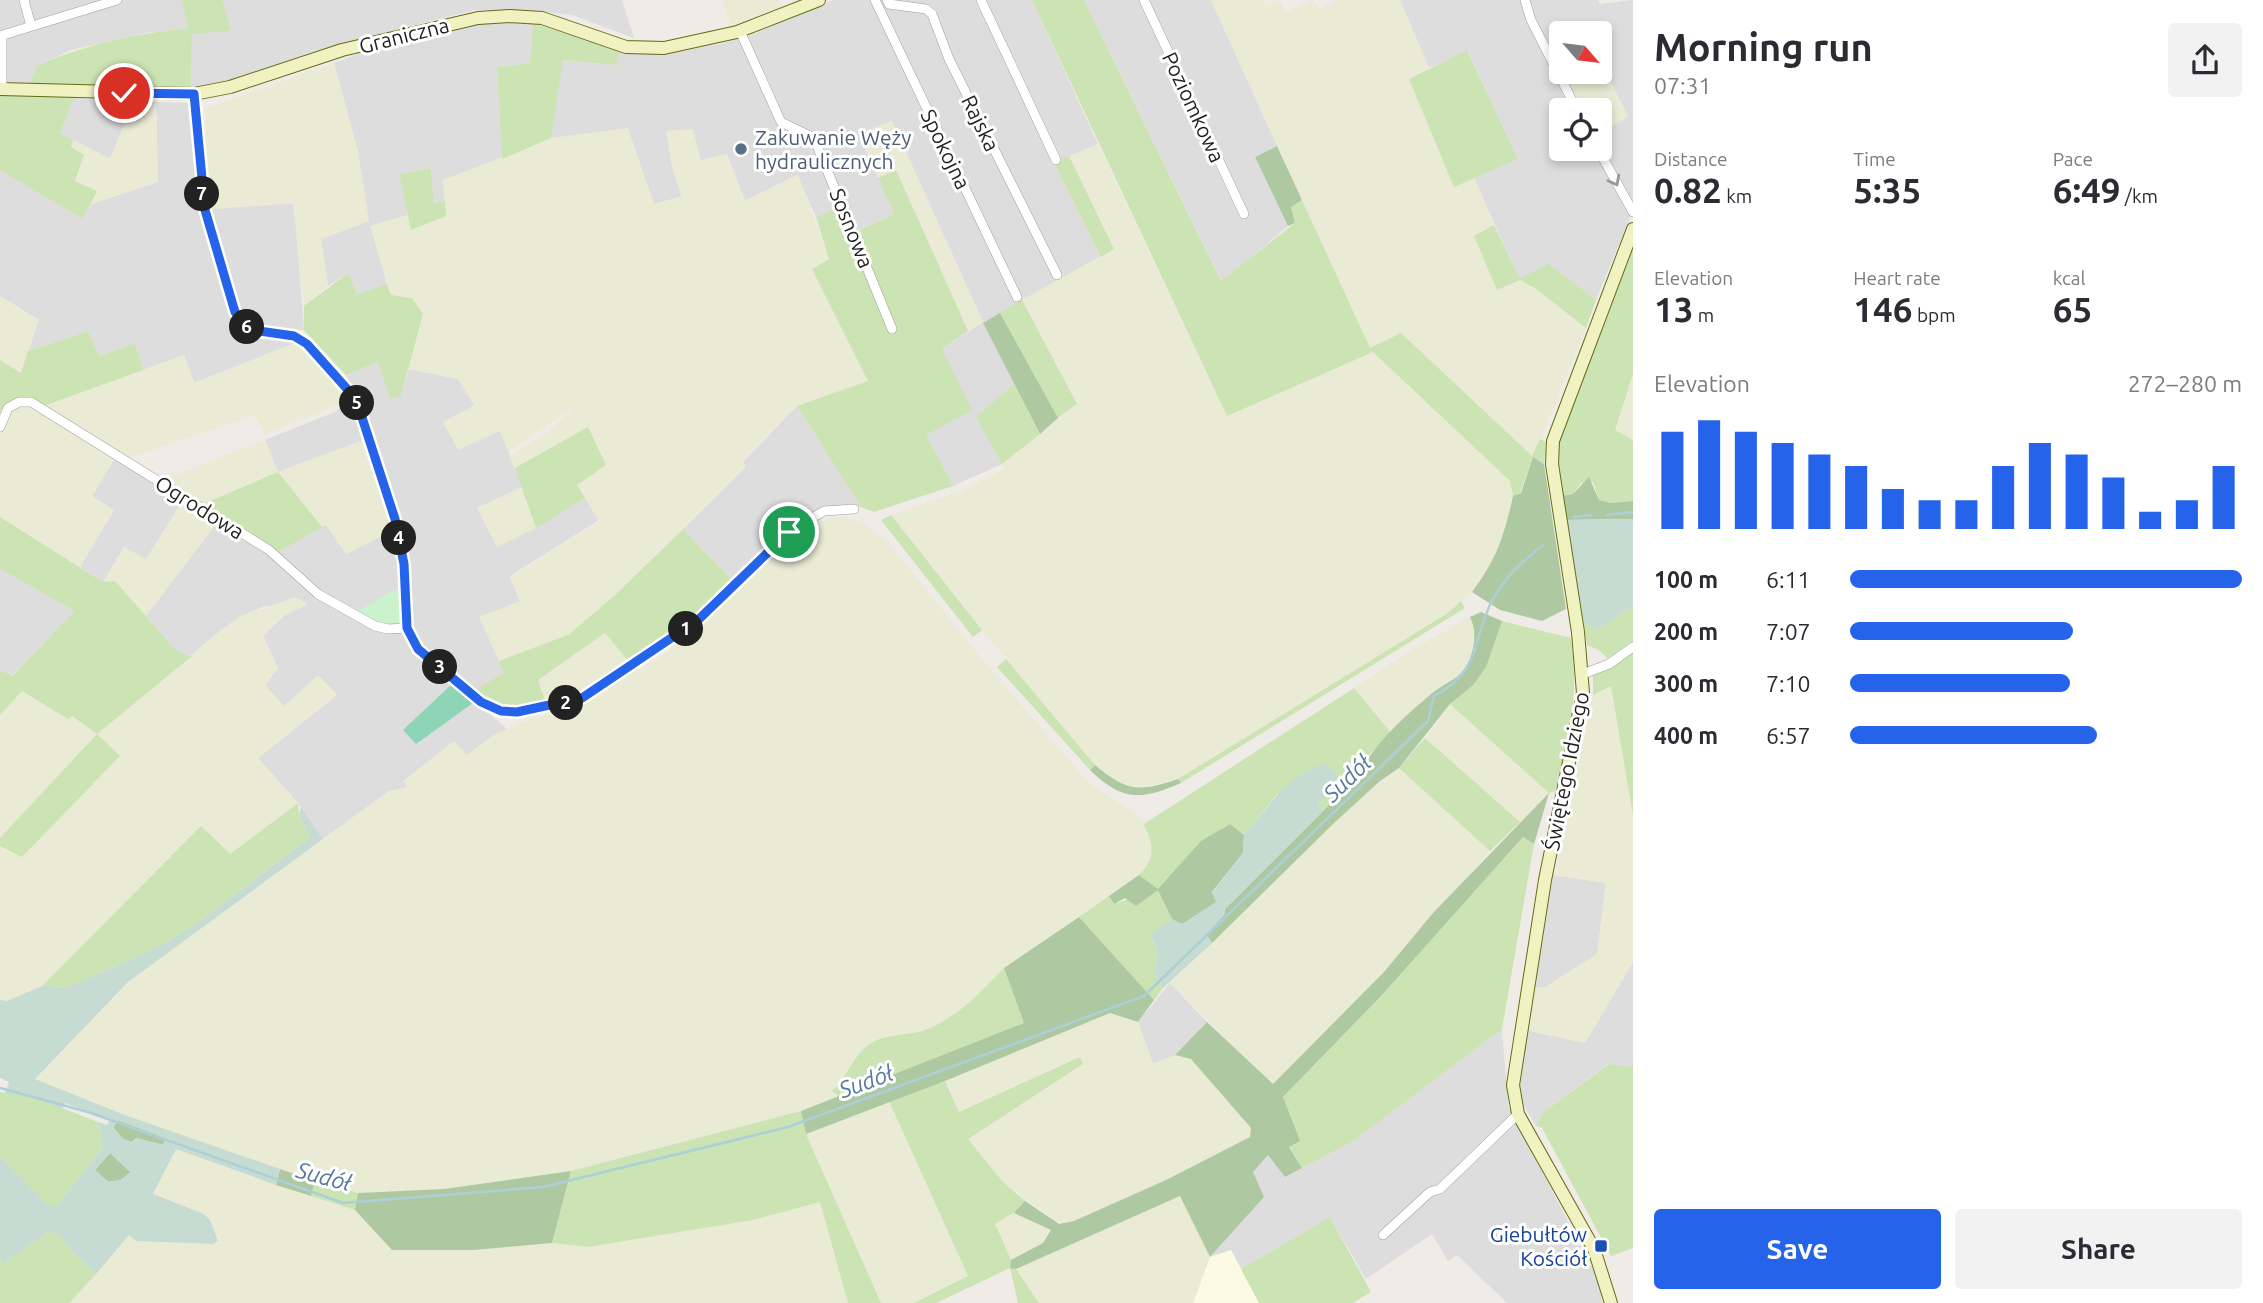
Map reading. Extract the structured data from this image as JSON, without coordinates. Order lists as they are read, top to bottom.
{
  "streets": {
    "street": [
      "Graniczna",
      "Poziomkowa",
      "Rajska",
      "Spokojna",
      "Sosnowa",
      "Ogrodowa",
      "Świętego Idziego"
    ]
  },
  "crossings": [
    ["Graniczna", "Sosnowa"]
  ],
  "water": ["Sudół"],
  "places": {
    "other": ["Zakuwanie Węży hydraulicznych"],
    "transit": ["Giebułtów Kościół"]
  },
  "north": "bottom right",
  "page": {
    "heading": ["Morning run", "07:31"],
    "stats": [
      ["Distance", "0.82 km"],
      ["Time", "5:35"],
      ["Pace", "6:49 /km"],
      ["Elevation", "13 m"],
      ["Heart rate", "146 bpm"],
      ["kcal", "65"]
    ],
    "pins": [
      "7",
      "6",
      "5",
      "4",
      "1",
      "3",
      "2"
    ],
    "chart": ["Elevation", "272–280 m"],
    "list": [
      {
        "name": "100 m",
        "note": "6:11"
      },
      {
        "name": "200 m",
        "note": "7:07"
      },
      {
        "name": "300 m",
        "note": "7:10"
      },
      {
        "name": "400 m",
        "note": "6:57"
      }
    ],
    "buttons": ["Save", "Share"]
  }
}
